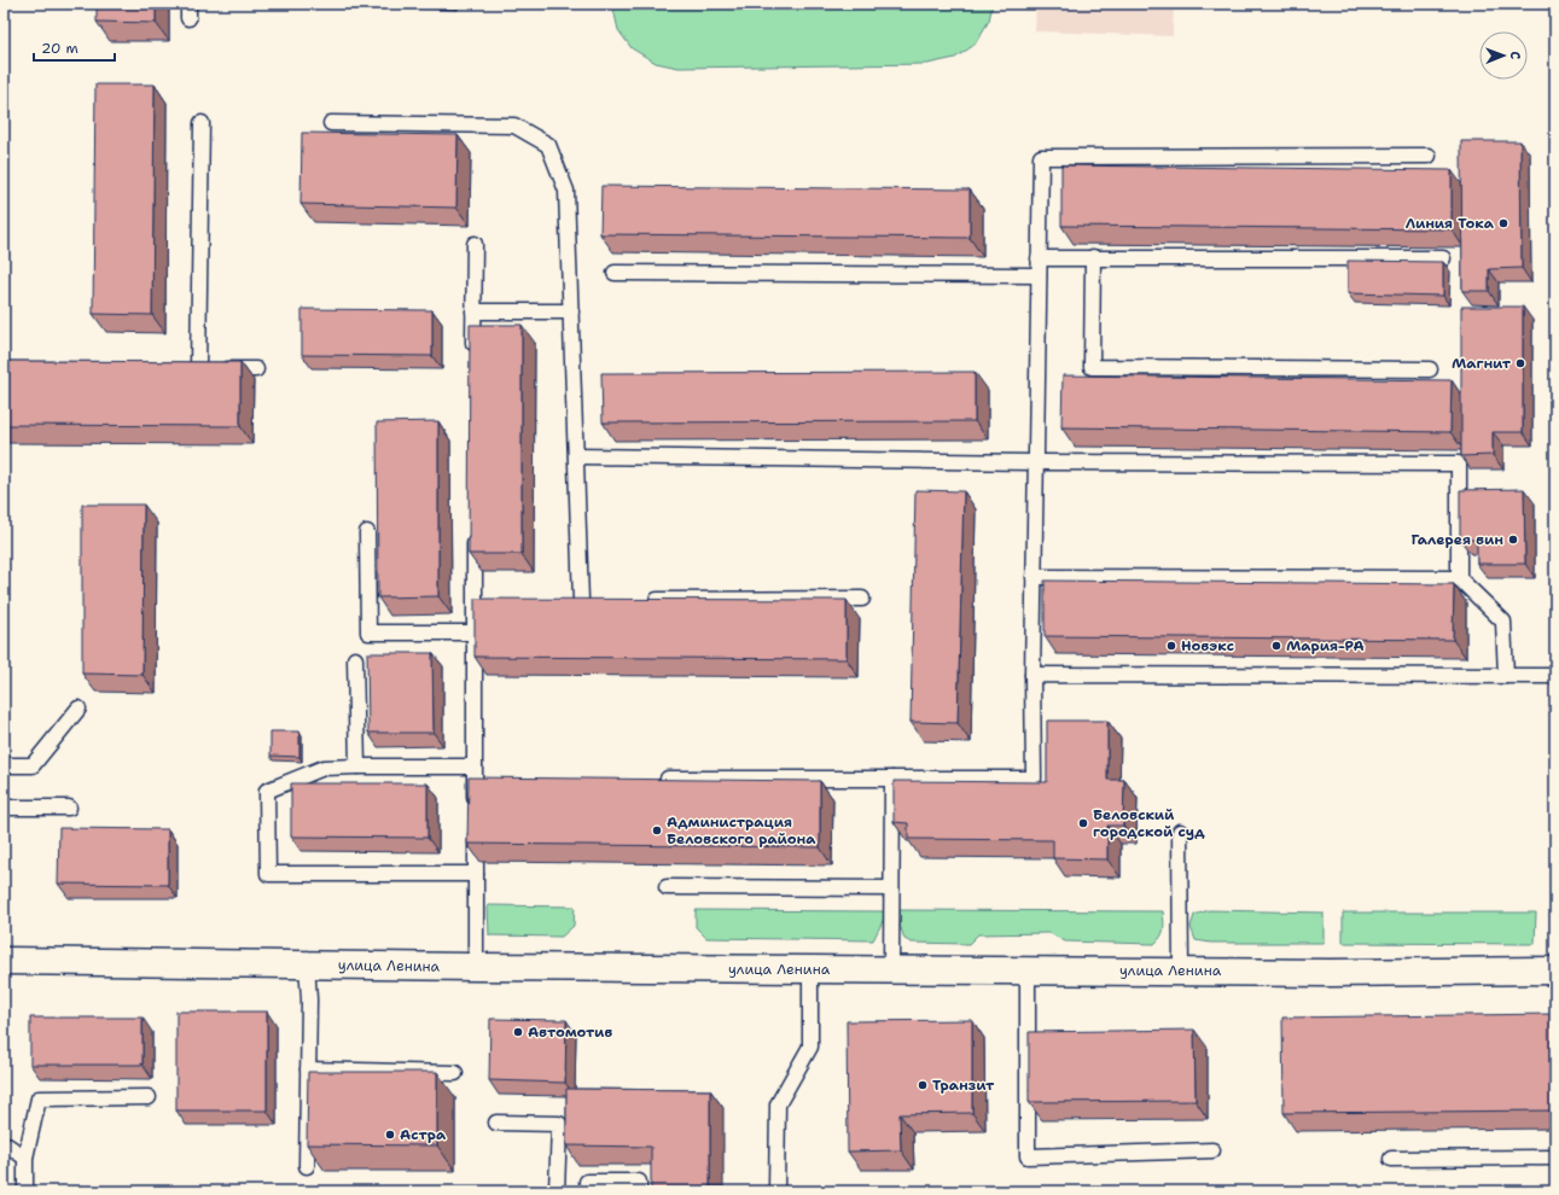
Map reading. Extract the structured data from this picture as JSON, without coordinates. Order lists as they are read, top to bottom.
{
  "streets": {
    "street": ["улица Ленина"]
  },
  "places": [
    "Линия Тока",
    "Магнит",
    "Галерея вин",
    "Новэкс",
    "Мария-РА",
    "Беловский городской суд",
    "Администрация Беловского района",
    "Автомотив",
    "Транзит",
    "Астра"
  ],
  "scale_bar": "20 m",
  "north": "right"
}
